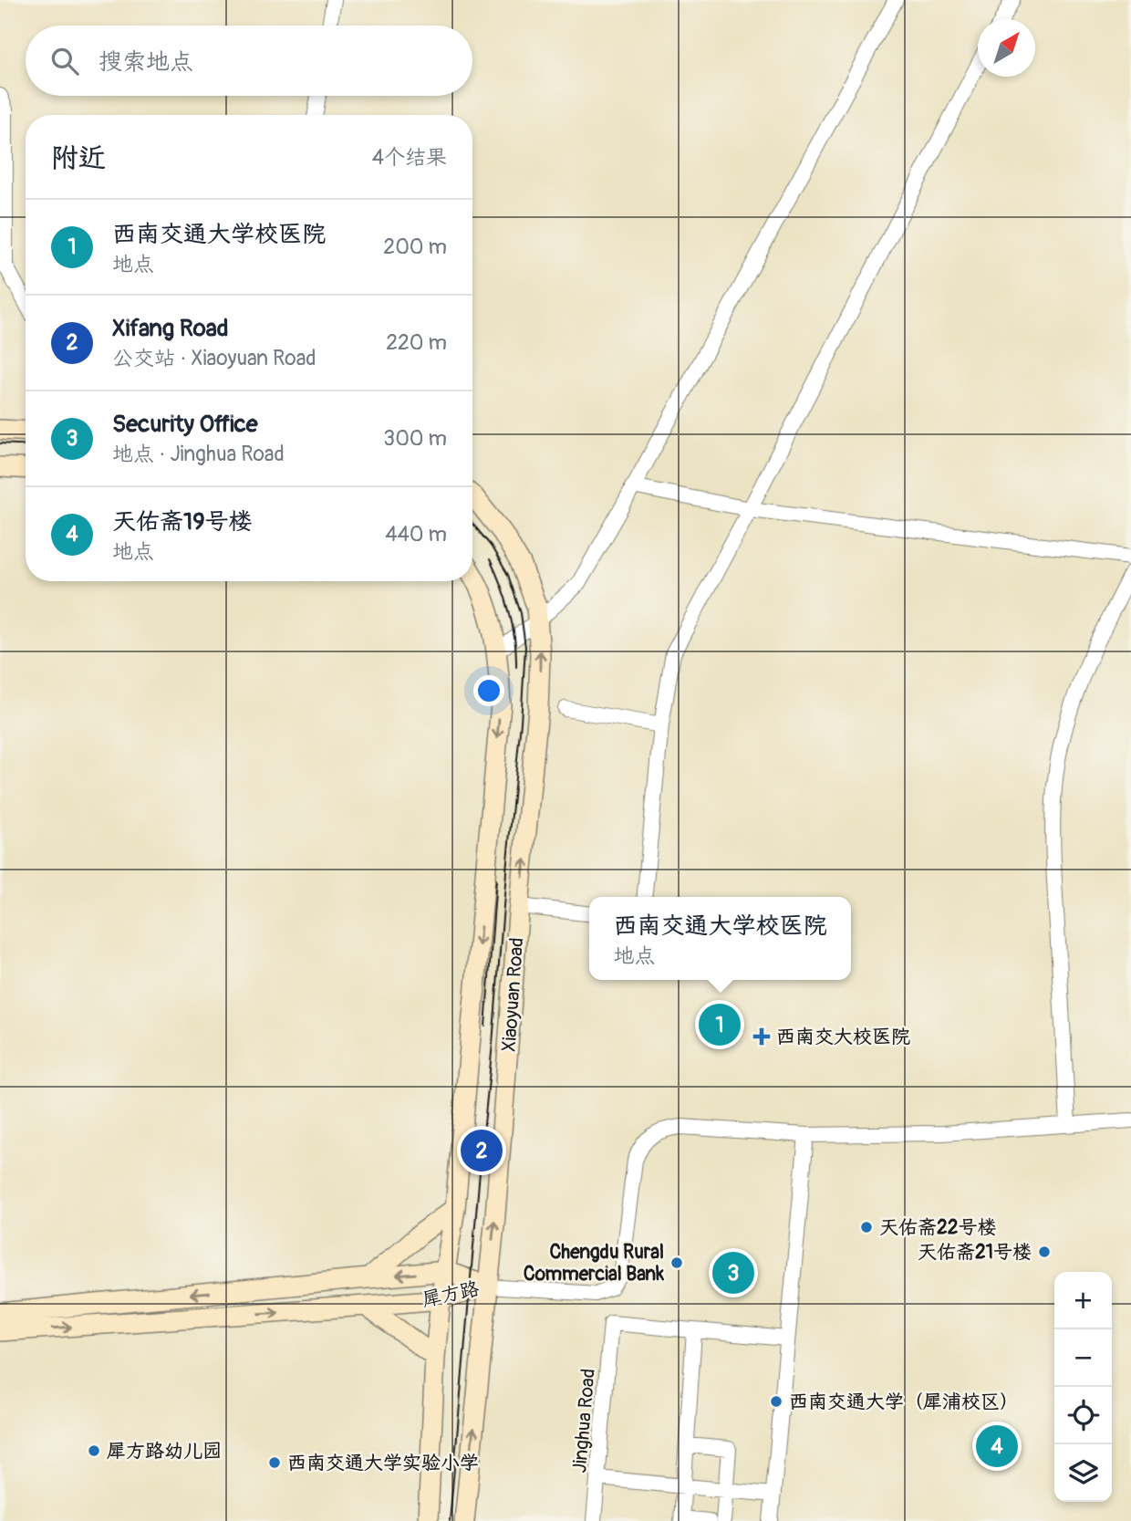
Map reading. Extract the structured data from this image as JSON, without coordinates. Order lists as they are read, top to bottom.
{
  "streets": {
    "street": ["Xiaoyuan Road", "犀方路", "Jinghua Road"]
  },
  "crossings": [
    ["Xiaoyuan Road", "犀方路"]
  ],
  "places": {
    "health": ["西南交大校医院"],
    "other": [
      "天佑斋22号楼",
      "天佑斋21号楼",
      "Chengdu Rural Commercial Bank",
      "西南交通大学（犀浦校区）",
      "犀方路幼儿园",
      "西南交通大学实验小学"
    ]
  },
  "north": "top right",
  "page": {
    "search": "搜索地点",
    "heading": ["附近", "4个结果"],
    "list": [
      {
        "mark": "1",
        "name": "西南交通大学校医院",
        "note": "地点",
        "value": "200 m"
      },
      {
        "mark": "2",
        "name": "Xifang Road",
        "note": "公交站 · Xiaoyuan Road",
        "value": "220 m"
      },
      {
        "mark": "3",
        "name": "Security Office",
        "note": "地点 · Jinghua Road",
        "value": "300 m"
      },
      {
        "mark": "4",
        "name": "天佑斋19号楼",
        "note": "地点",
        "value": "440 m"
      }
    ],
    "popup": ["西南交通大学校医院", "地点"],
    "pins": [
      "1",
      "2",
      "3",
      "4"
    ],
    "map_buttons": ["+", "−"]
  }
}
